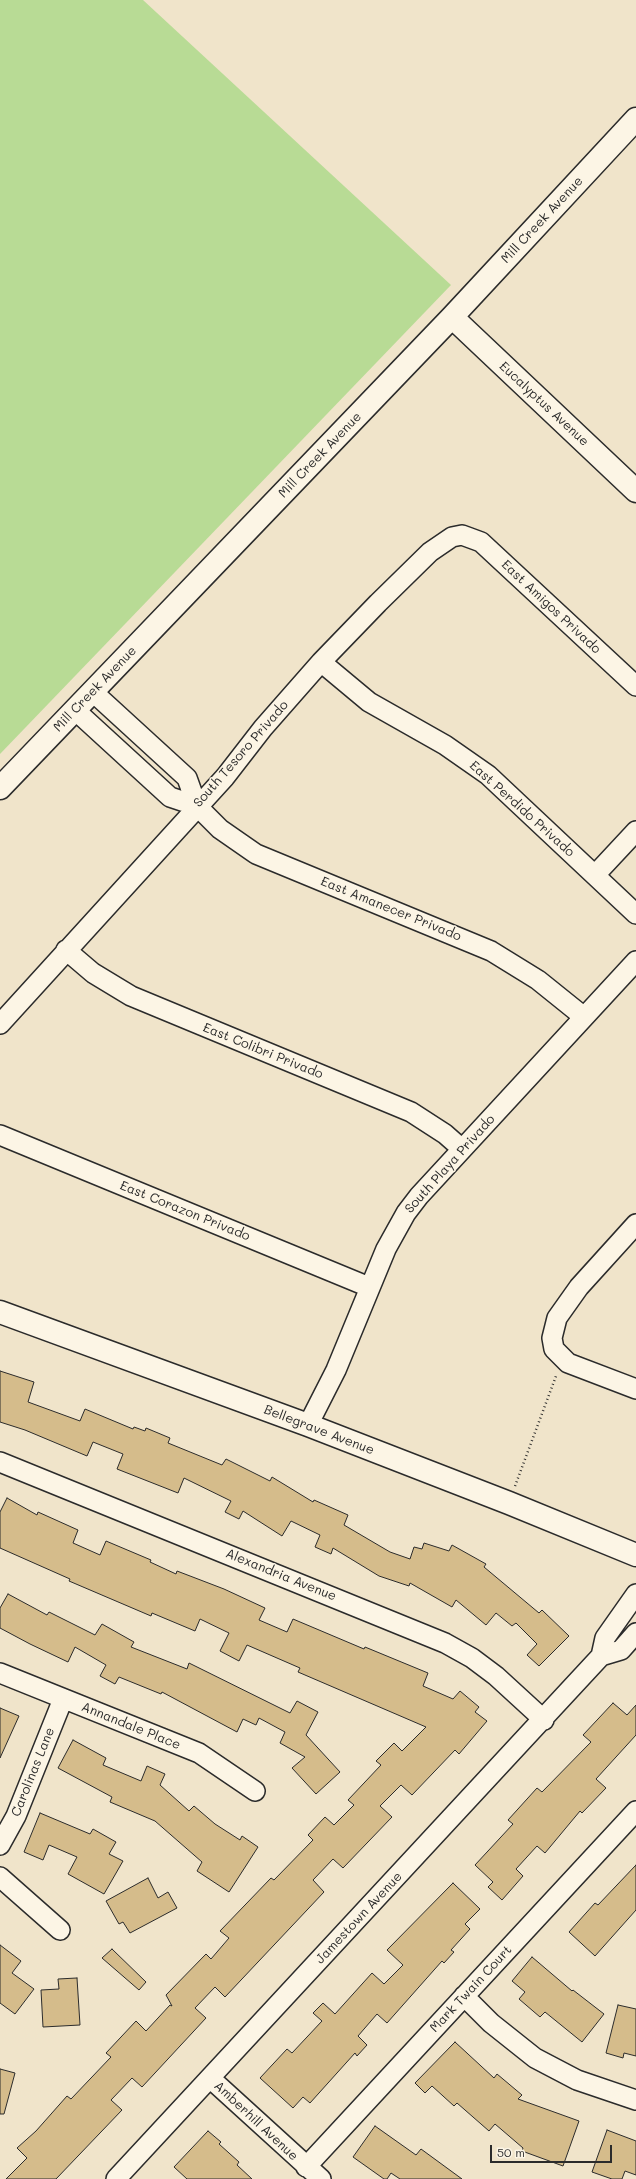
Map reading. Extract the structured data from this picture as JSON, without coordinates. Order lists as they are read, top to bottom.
{
  "streets": {
    "street": [
      "Mill Creek Avenue",
      "Eucalyptus Avenue",
      "East Amigos Privado",
      "South Tesoro Privado",
      "East Perdido Privado",
      "East Amanecer Privado",
      "East Colibri Privado",
      "South Playa Privado",
      "East Corazon Privado",
      "Bellegrave Avenue",
      "Alexandria Avenue",
      "Annandale Place",
      "Carolinas Lane",
      "Jamestown Avenue",
      "Mark Twain Court",
      "Amberhill Avenue"
    ]
  },
  "crossings": [
    ["Mill Creek Avenue", "Eucalyptus Avenue"],
    ["Mill Creek Avenue", "East Amanecer Privado"],
    ["East Amigos Privado", "South Tesoro Privado"],
    ["South Tesoro Privado", "East Perdido Privado"],
    ["South Tesoro Privado", "East Amanecer Privado"],
    ["South Tesoro Privado", "East Colibri Privado"],
    ["East Amanecer Privado", "South Playa Privado"],
    ["East Colibri Privado", "South Playa Privado"],
    ["South Playa Privado", "East Corazon Privado"],
    ["South Playa Privado", "Bellegrave Avenue"],
    ["Alexandria Avenue", "Jamestown Avenue"],
    ["Annandale Place", "Carolinas Lane"],
    ["Jamestown Avenue", "Amberhill Avenue"],
    ["Mark Twain Court", "Amberhill Avenue"]
  ],
  "scale_bar": "50 m"
}
